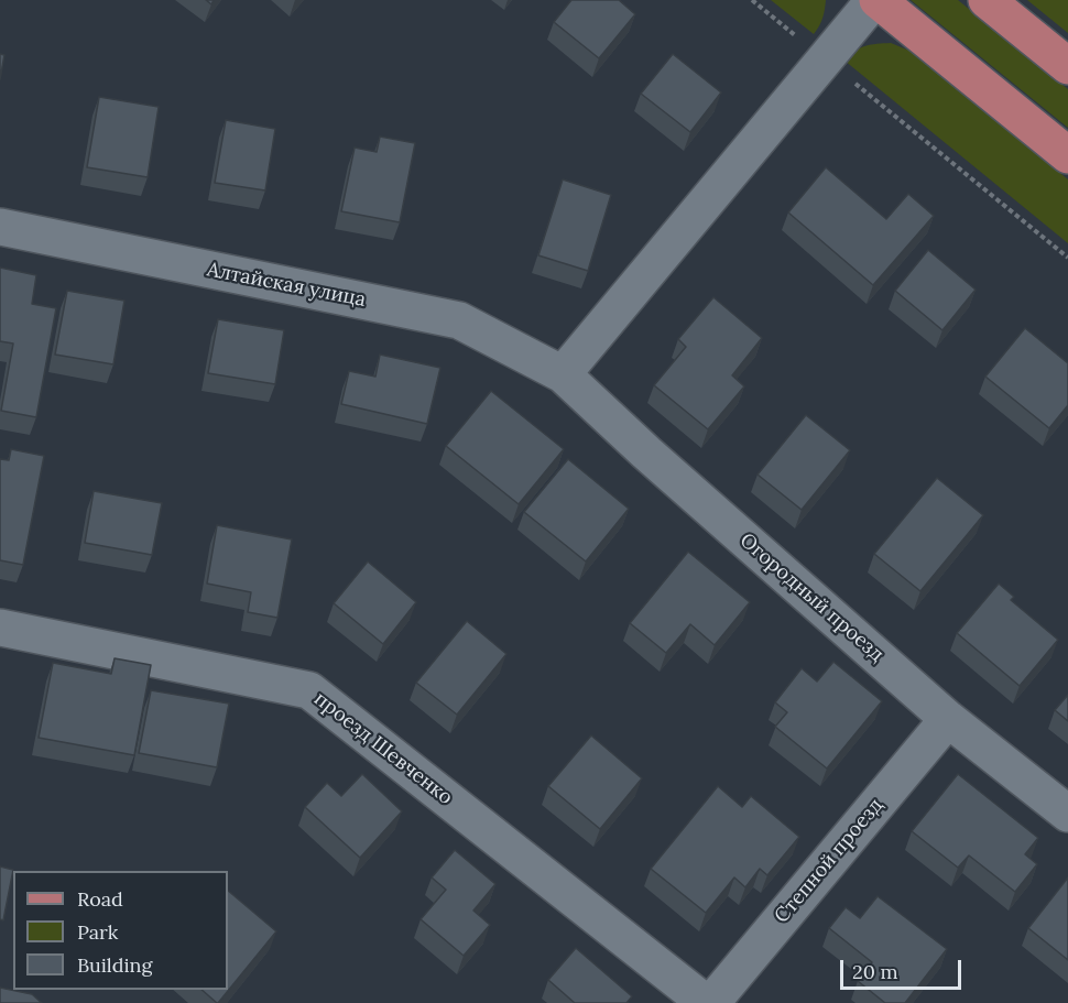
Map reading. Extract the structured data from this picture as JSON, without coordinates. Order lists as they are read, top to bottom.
{
  "streets": {
    "street": [
      "Алтайская улица",
      "Огородный проезд",
      "проезд Шевченко",
      "Степной проезд"
    ]
  },
  "crossings": [
    ["Алтайская улица", "Огородный проезд"],
    ["Огородный проезд", "Степной проезд"]
  ],
  "legend": ["Road", "Park", "Building"],
  "scale_bar": "20 m"
}
